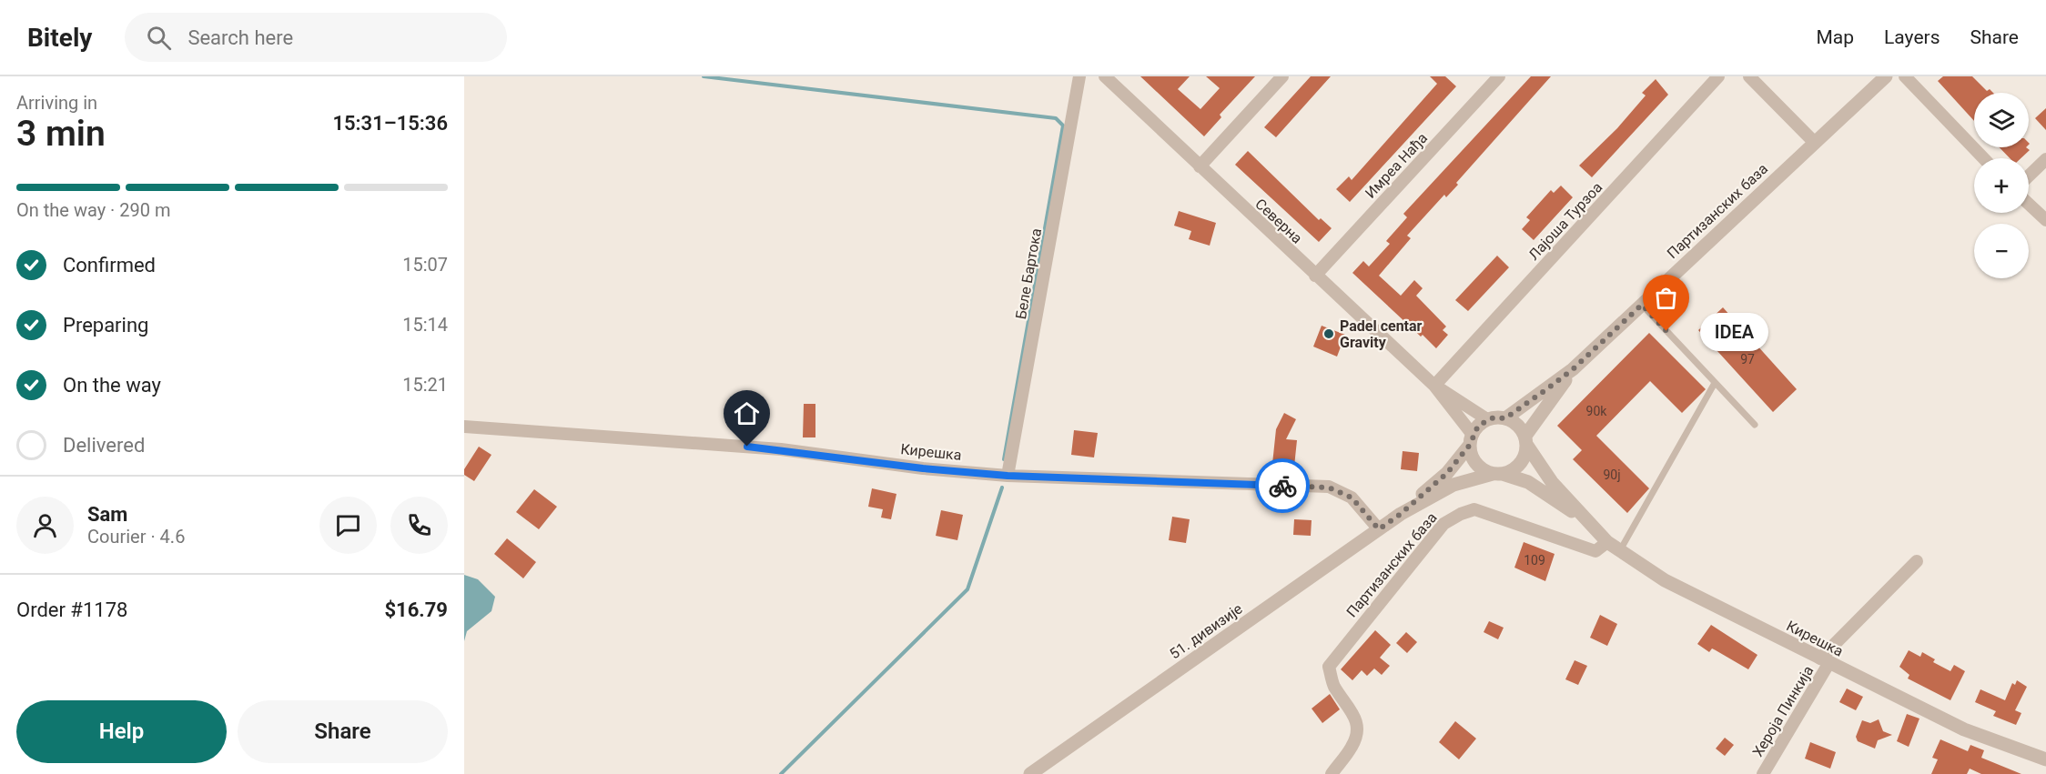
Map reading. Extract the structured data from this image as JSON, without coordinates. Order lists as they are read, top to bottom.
{
  "streets": {
    "street": [
      "Имреа Нађа",
      "Партизанских база",
      "Северна",
      "Лајоша Турзоа",
      "Беле Бартока",
      "Кирешка",
      "51. дивизије",
      "Хероја Пинкија"
    ]
  },
  "crossings": [
    ["Имреа Нађа", "Северна"],
    ["Партизанских база", "Северна"],
    ["Партизанских база", "Кирешка"],
    ["Партизанских база", "51. дивизије"],
    ["Северна", "Лајоша Турзоа"],
    ["Северна", "Кирешка"],
    ["Северна", "51. дивизије"],
    ["Беле Бартока", "Кирешка"],
    ["Кирешка", "51. дивизије"],
    ["Кирешка", "Хероја Пинкија"]
  ],
  "places": ["IDEA", "Padel centar Gravity"],
  "house_numbers": [
    "97",
    "90k",
    "90j",
    "109"
  ],
  "page": {
    "header": "Bitely",
    "search": "Search here",
    "nav": ["Map", "Layers", "Share"],
    "heading": ["3 min", "Arriving in", "15:31–15:36"],
    "panel": [
      "Sam",
      "Courier · 4.6",
      "Order #1178",
      "$16.79"
    ],
    "map_buttons": ["+", "−"],
    "bar": "On the way · 290 m",
    "list": [
      ["Confirmed", "15:07"],
      ["Preparing", "15:14"],
      ["On the way", "15:21"],
      "Delivered"
    ],
    "bubble": "IDEA",
    "buttons": ["Help", "Share"]
  }
}
